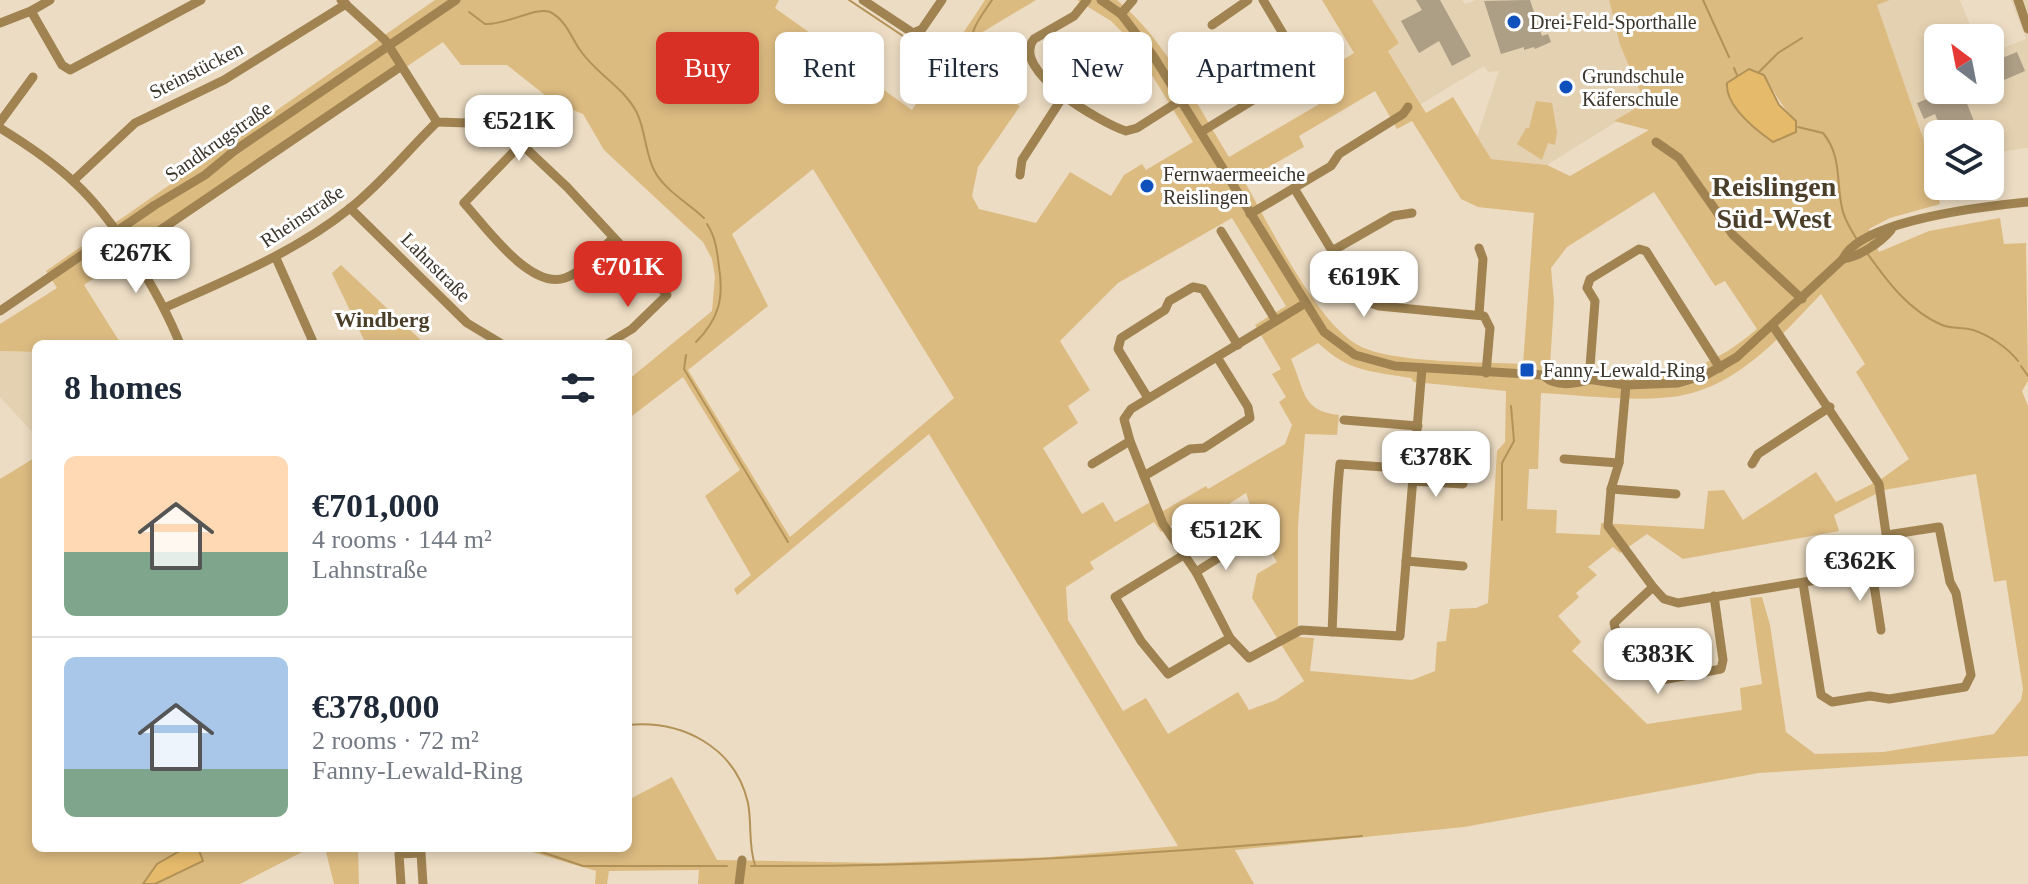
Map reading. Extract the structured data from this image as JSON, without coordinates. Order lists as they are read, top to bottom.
{
  "streets": {
    "street": [
      "Steinstücken",
      "Sandkrugstraße",
      "Rheinstraße",
      "Lahnstraße"
    ]
  },
  "crossings": [
    ["Rheinstraße", "Lahnstraße"]
  ],
  "districts": ["Reislingen Süd-West", "Windberg"],
  "places": {
    "other": ["Drei-Feld-Sporthalle", "Grundschule Käferschule", "Fernwaermeeiche Reislingen"],
    "transit": ["Fanny-Lewald-Ring"]
  },
  "north": "top left",
  "page": {
    "chip": [
      "Buy",
      "Rent",
      "Filters",
      "New",
      "Apartment"
    ],
    "price": [
      "€521K",
      "€267K",
      "€701K",
      "€619K",
      "€378K",
      "€512K",
      "€362K",
      "€383K"
    ],
    "heading": "8 homes",
    "list": [
      {
        "name": "€701,000",
        "note": "4 rooms · 144 m² · Lahnstraße"
      },
      {
        "name": "€378,000",
        "note": "2 rooms · 72 m² · Fanny-Lewald-Ring"
      }
    ]
  }
}
